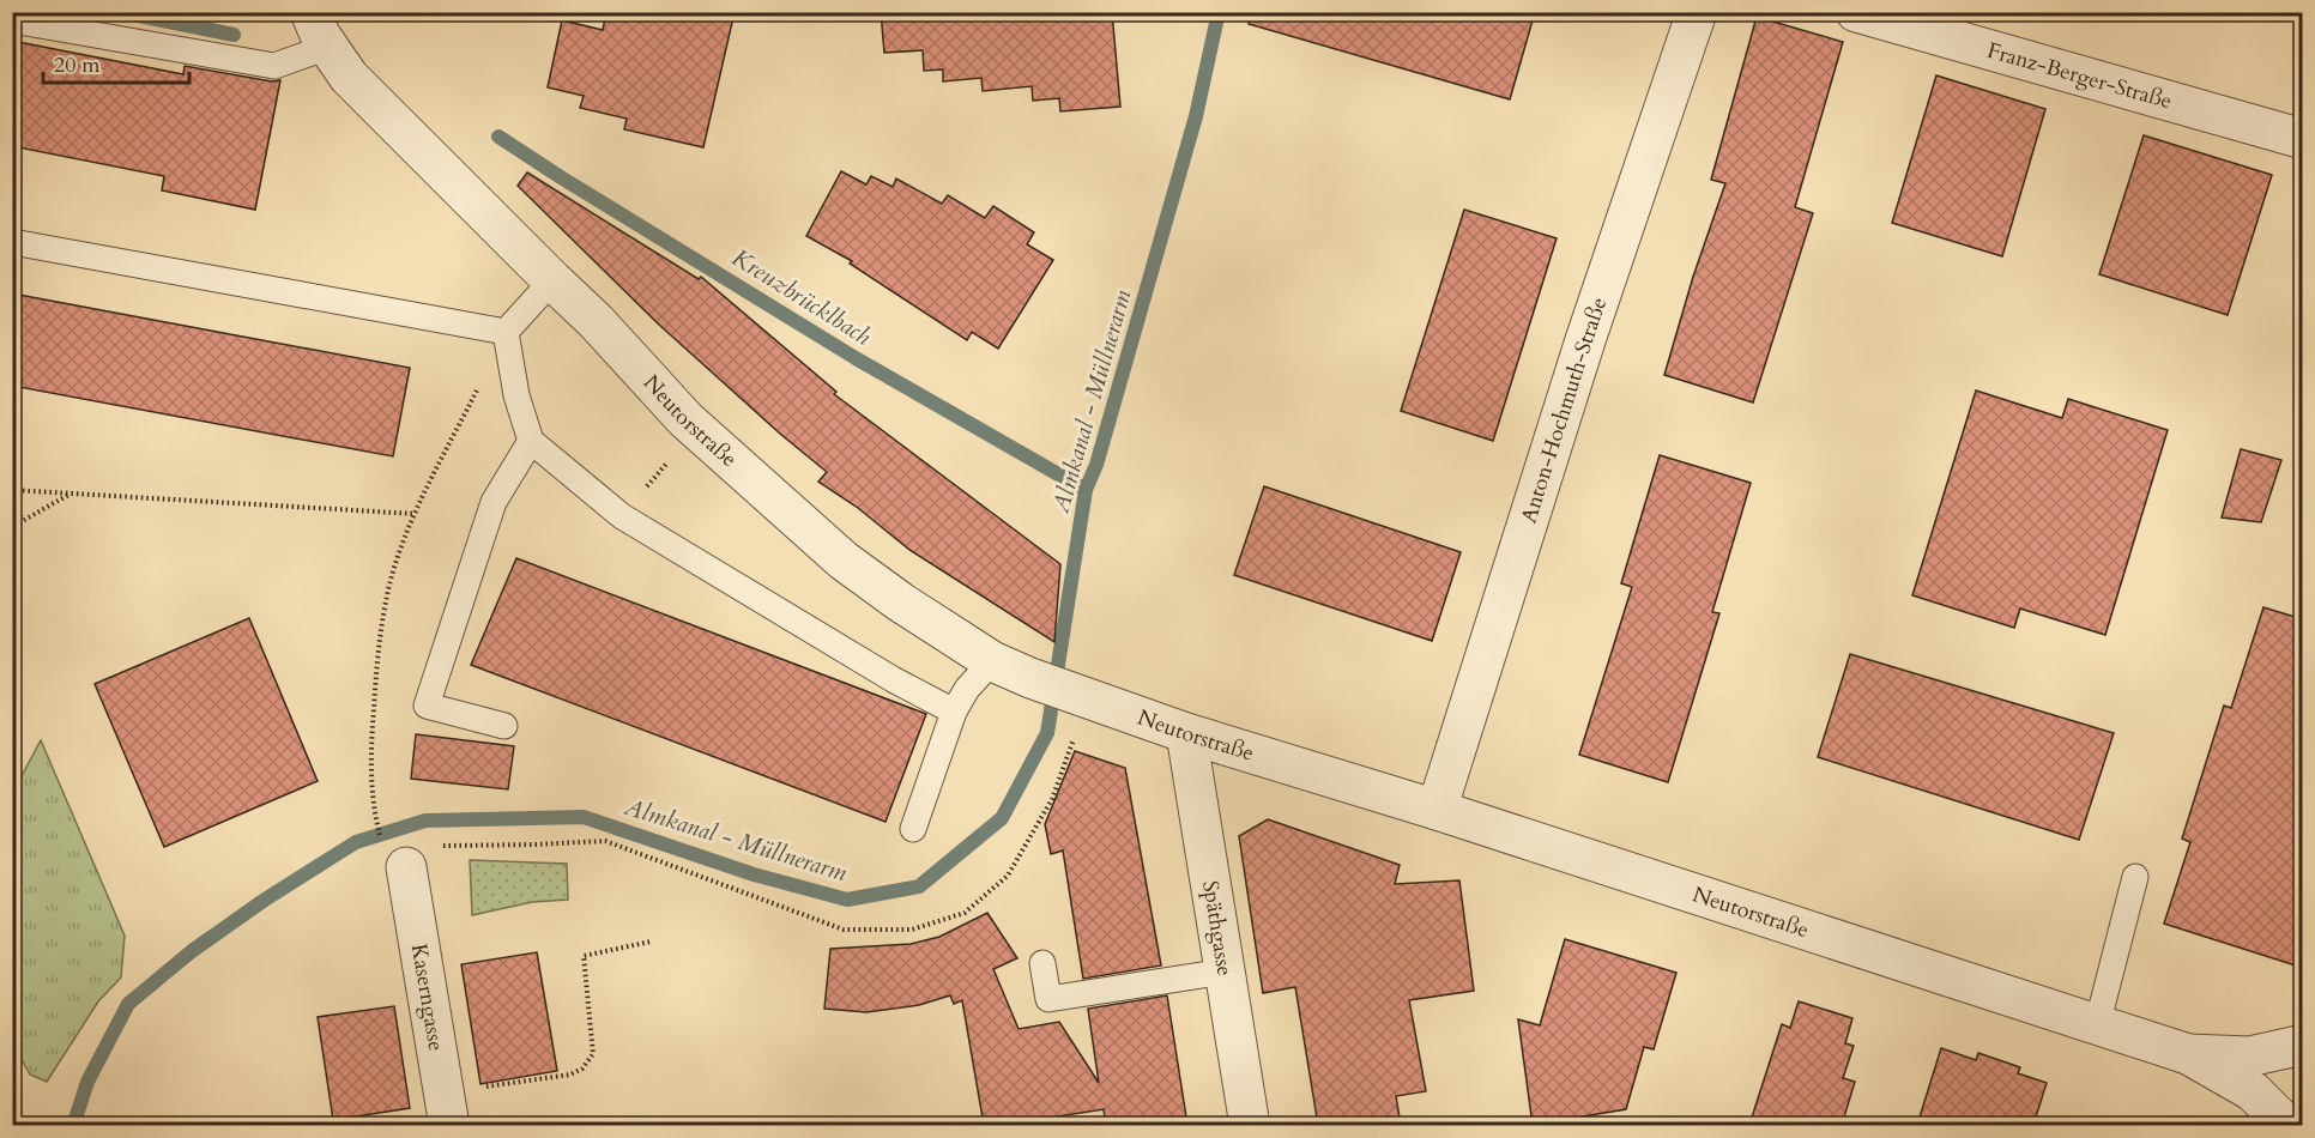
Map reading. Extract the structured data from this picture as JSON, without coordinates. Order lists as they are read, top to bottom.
{
  "streets": {
    "street": [
      "Franz-Berger-Straße",
      "Anton-Hochmuth-Straße",
      "Neutorstraße",
      "Späthgasse",
      "Kaserngasse"
    ]
  },
  "crossings": [
    ["Anton-Hochmuth-Straße", "Neutorstraße"],
    ["Neutorstraße", "Späthgasse"]
  ],
  "water": ["Kreuzbrücklbach", "Almkanal - Müllnerarm"],
  "scale_bar": "20 m"
}
